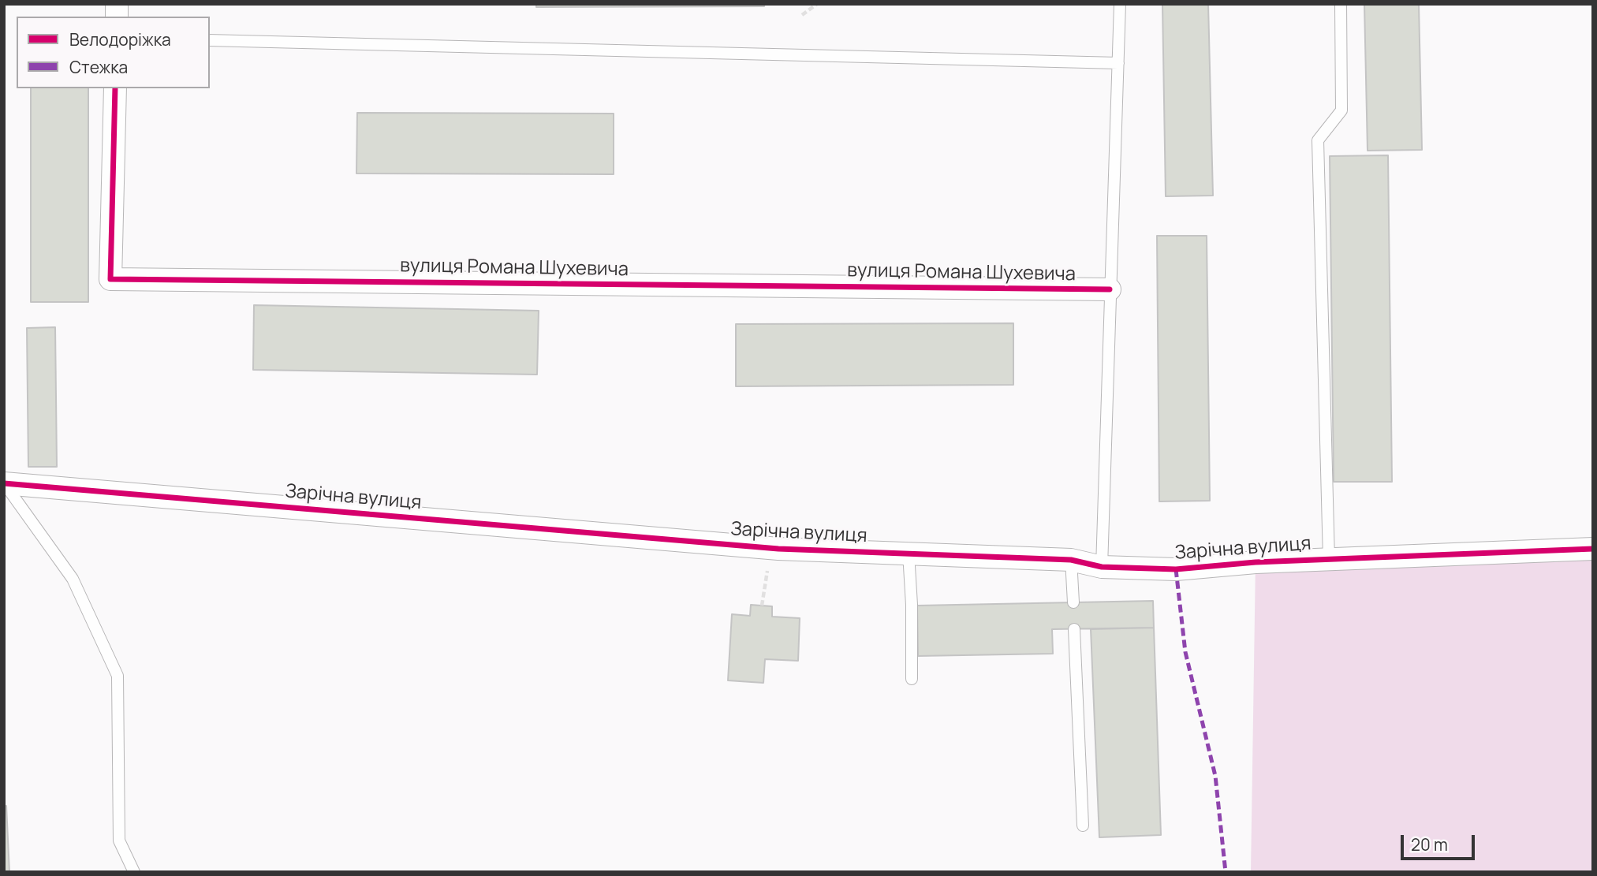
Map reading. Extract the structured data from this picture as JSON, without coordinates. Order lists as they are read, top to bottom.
{
  "streets": {
    "street": ["вулиця Романа Шухевича", "Зарічна вулиця"]
  },
  "legend": ["Велодоріжка", "Стежка"],
  "scale_bar": "20 m"
}
